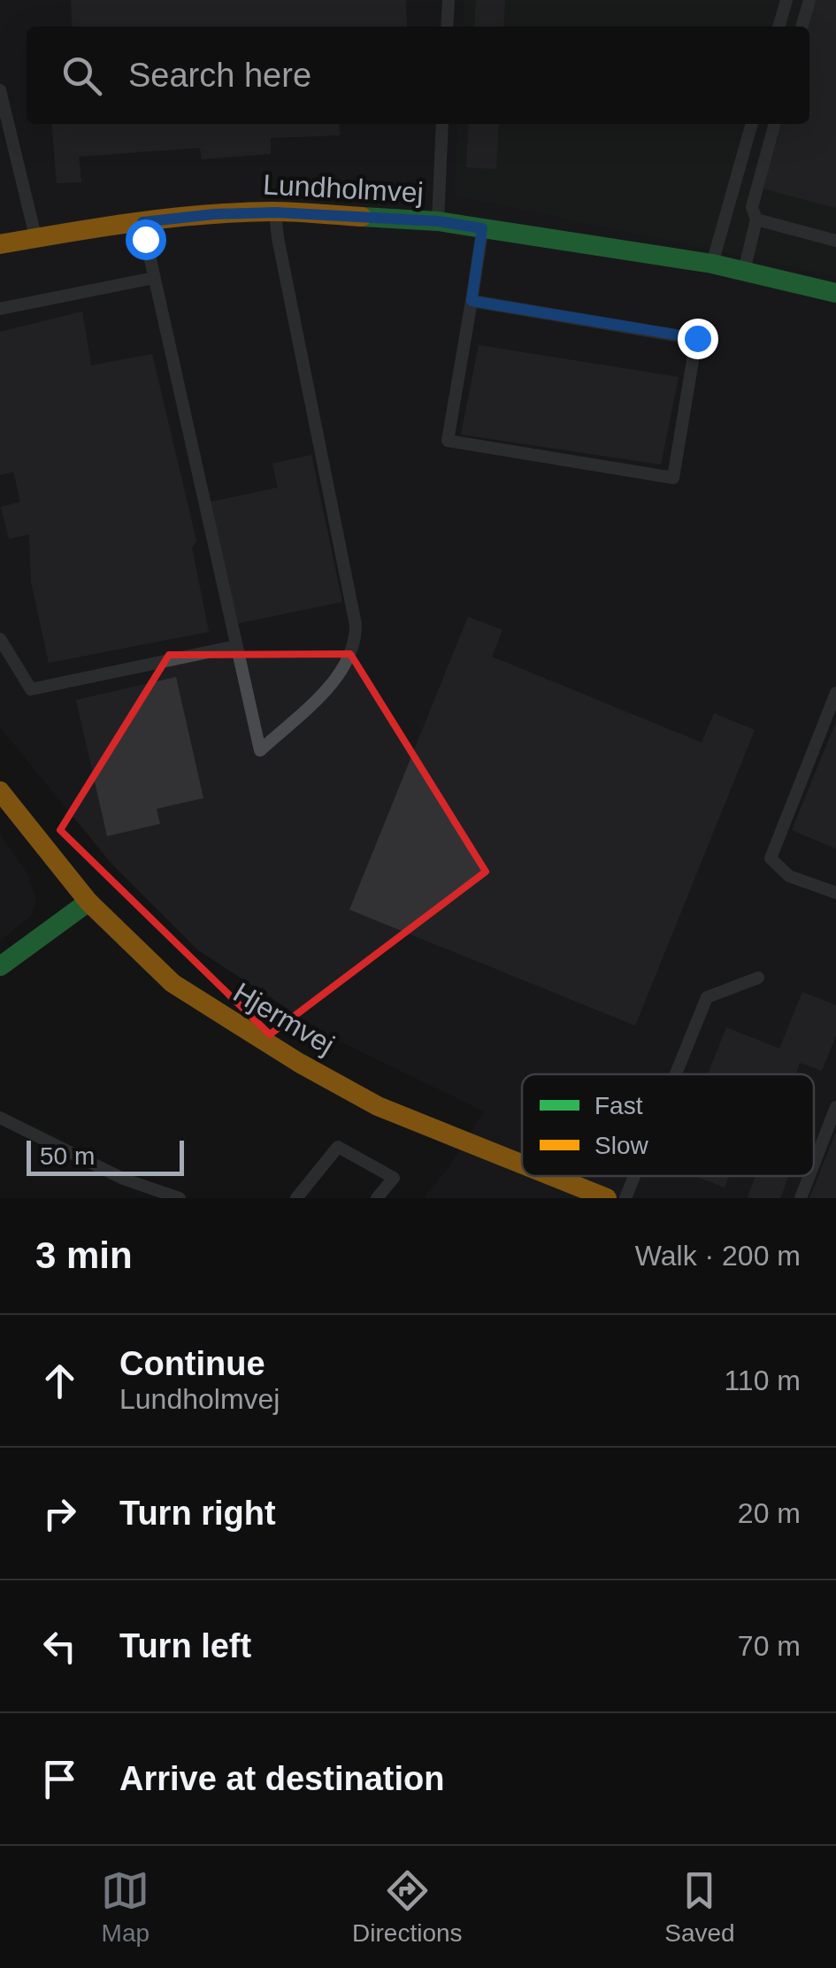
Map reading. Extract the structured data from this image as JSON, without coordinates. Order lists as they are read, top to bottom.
{
  "streets": {
    "street": ["Lundholmvej", "Hjermvej"]
  },
  "legend": ["Fast", "Slow"],
  "scale_bar": "50 m",
  "page": {
    "search": "Search here",
    "scale": "50 m",
    "heading": ["3 min", "Walk · 200 m"],
    "list": [
      ["Continue", "Lundholmvej", "110 m"],
      ["Turn right", "20 m"],
      ["Turn left", "70 m"],
      "Arrive at destination"
    ],
    "nav": ["Map", "Directions", "Saved"]
  }
}
